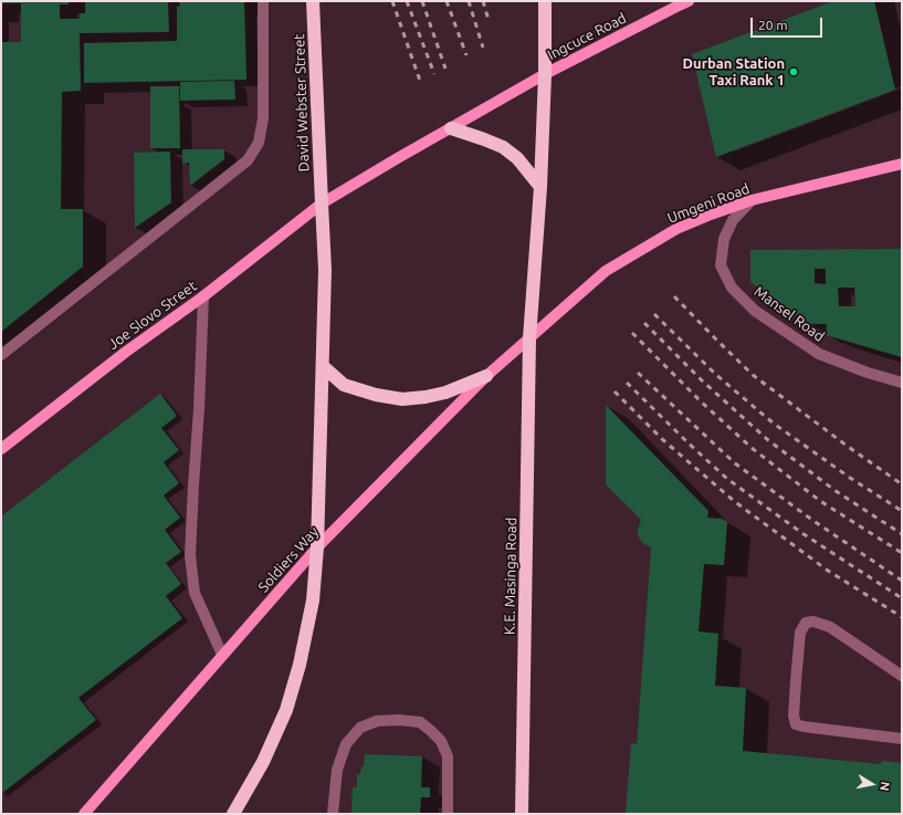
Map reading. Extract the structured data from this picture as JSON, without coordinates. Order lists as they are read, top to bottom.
{
  "streets": {
    "highway": ["David Webster Street", "K.E. Masinga Road"],
    "main road": [
      "Ingcuce Road",
      "Umgeni Road",
      "Joe Slovo Street",
      "Soldiers Way"
    ],
    "street": ["Mansel Road"]
  },
  "crossings": [
    ["Ingcuce Road", "Joe Slovo Street"],
    ["Ingcuce Road", "K.E. Masinga Road"],
    ["David Webster Street", "Joe Slovo Street"],
    ["David Webster Street", "Soldiers Way"],
    ["Umgeni Road", "Mansel Road"],
    ["Umgeni Road", "Soldiers Way"],
    ["Umgeni Road", "K.E. Masinga Road"],
    ["Soldiers Way", "K.E. Masinga Road"]
  ],
  "places": ["Durban Station Taxi Rank 1"],
  "scale_bar": "20 m",
  "north": "right"
}
